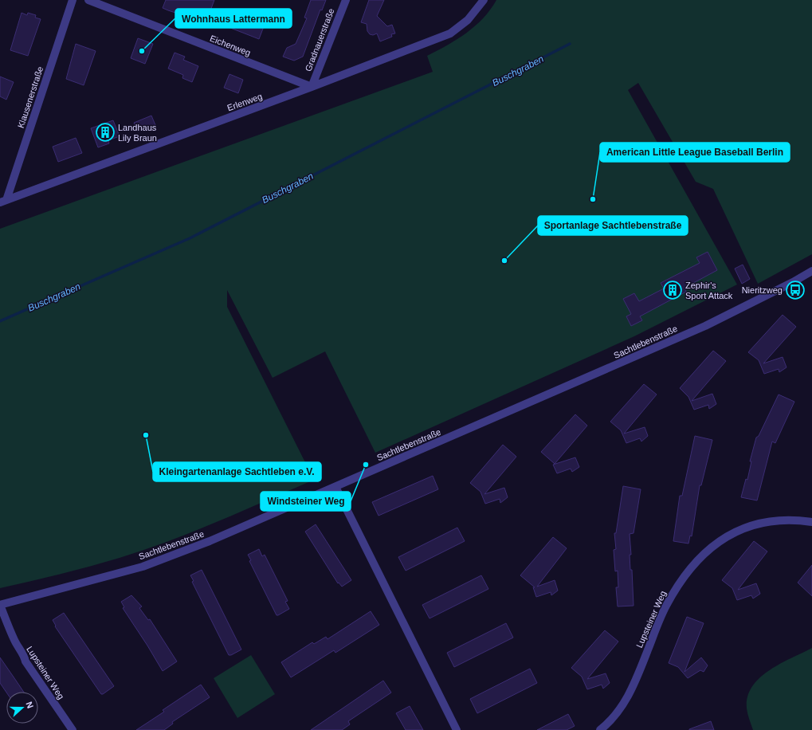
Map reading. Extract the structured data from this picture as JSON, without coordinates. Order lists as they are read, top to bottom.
{
  "streets": {
    "street": [
      "Gradnauerstraße",
      "Eichenweg",
      "Klausenerstraße",
      "Erlenweg",
      "Sachtlebenstraße",
      "Lupsteiner Weg"
    ]
  },
  "crossings": [
    ["Gradnauerstraße", "Eichenweg"],
    ["Gradnauerstraße", "Erlenweg"],
    ["Eichenweg", "Erlenweg"],
    ["Klausenerstraße", "Erlenweg"],
    ["Sachtlebenstraße", "Lupsteiner Weg"]
  ],
  "water": ["Buschgraben"],
  "places": {
    "other": [
      "Wohnhaus Lattermann",
      "American Little League Baseball Berlin",
      "Sportanlage Sachtlebenstraße",
      "Kleingartenanlage Sachtleben e.V.",
      "Windsteiner Weg"
    ],
    "building": ["Landhaus Lily Braun", "Zephir's Sport Attack"],
    "bus stop": ["Nieritzweg"]
  },
  "north": "right"
}
